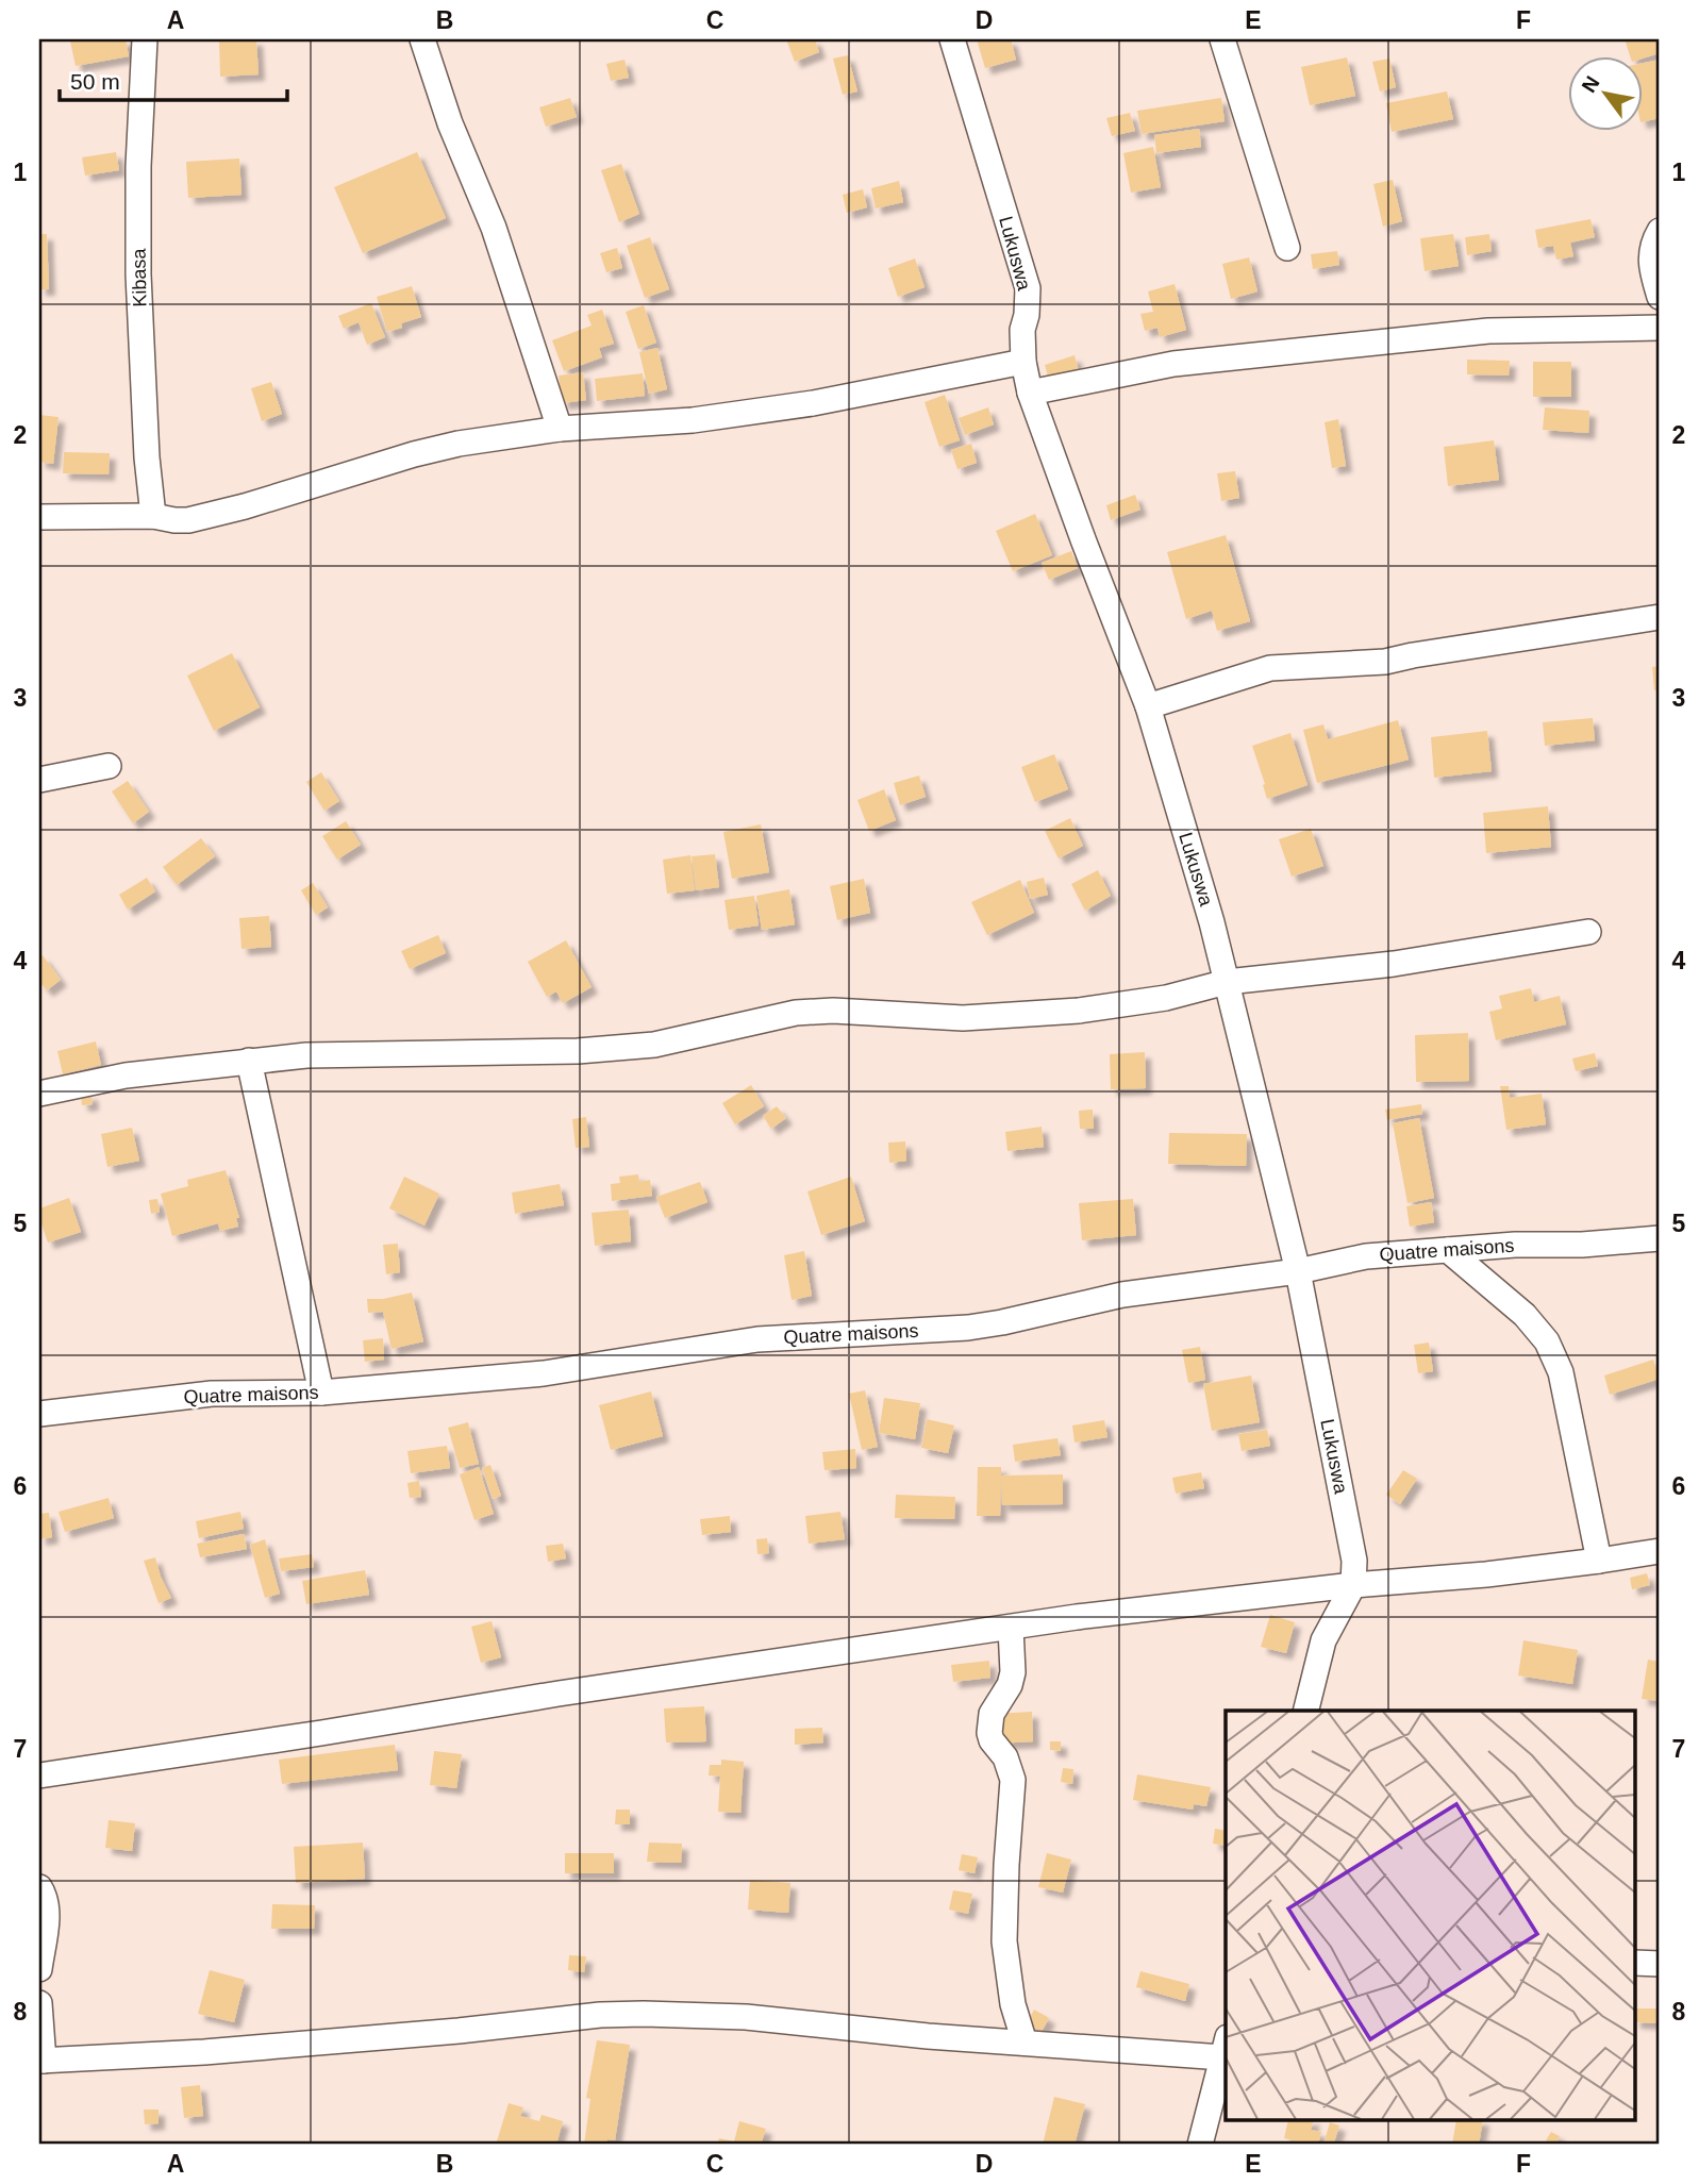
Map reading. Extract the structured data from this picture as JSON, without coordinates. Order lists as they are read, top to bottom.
{
  "streets": {
    "street": ["Lukuswa", "Kibasa", "Quatre maisons"]
  },
  "crossings": [
    ["Lukuswa", "Quatre maisons"]
  ],
  "scale_bar": "50 m",
  "north": "top left",
  "grid": {
    "columns": [
      "A",
      "B",
      "C",
      "D",
      "E",
      "F"
    ],
    "rows": [
      "1",
      "2",
      "3",
      "4",
      "5",
      "6",
      "7",
      "8"
    ]
  }
}
